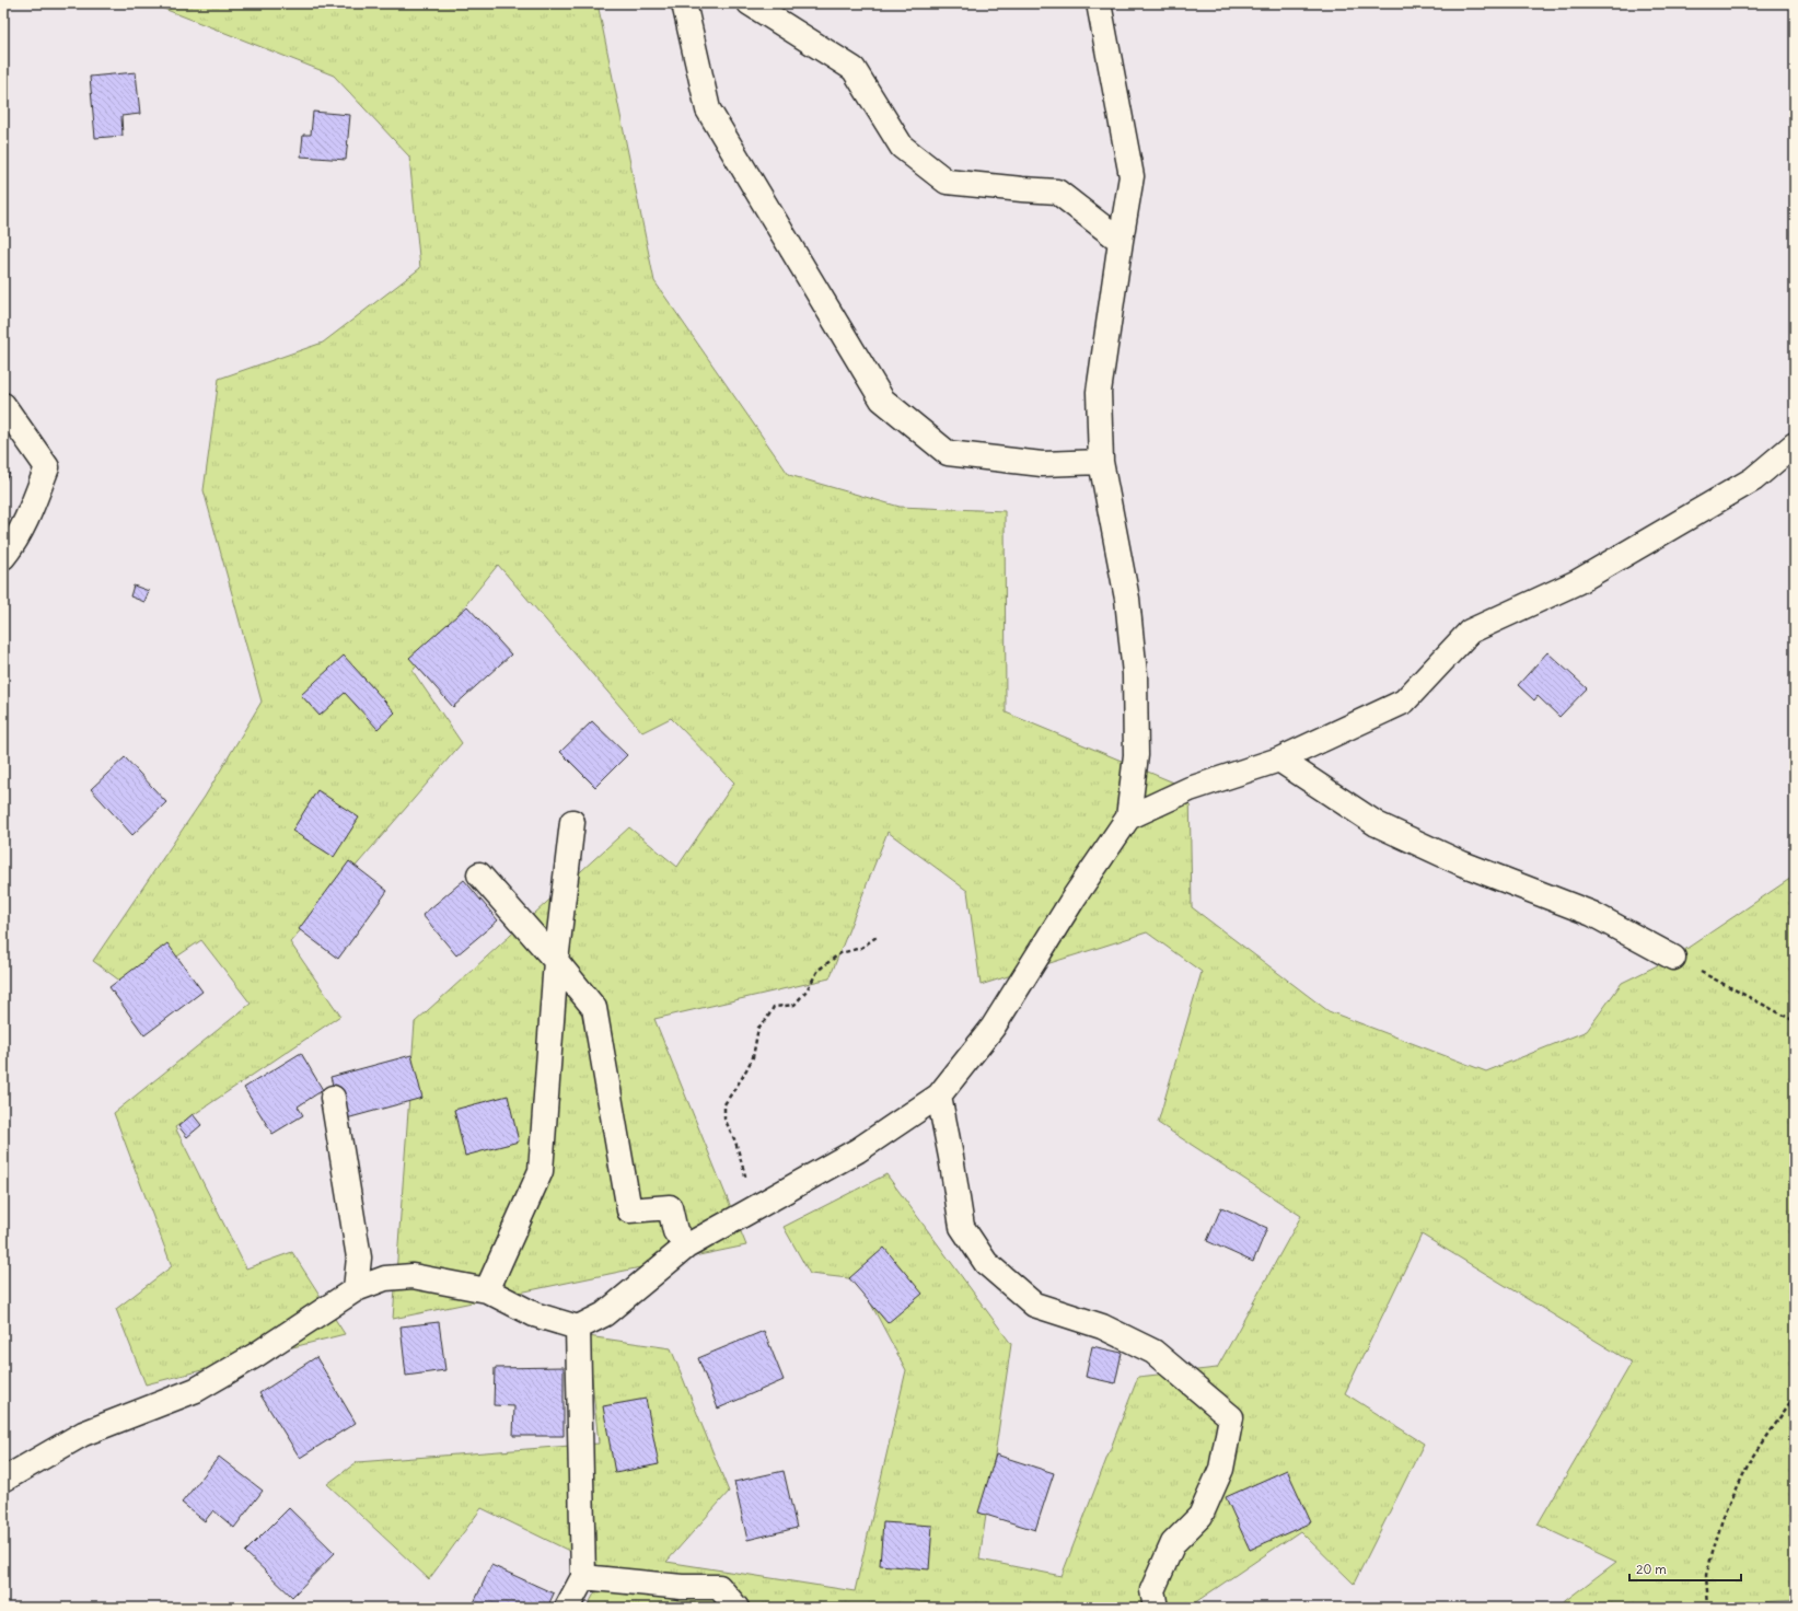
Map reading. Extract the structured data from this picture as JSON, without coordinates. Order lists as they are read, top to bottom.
{
  "scale_bar": "20 m"
}
